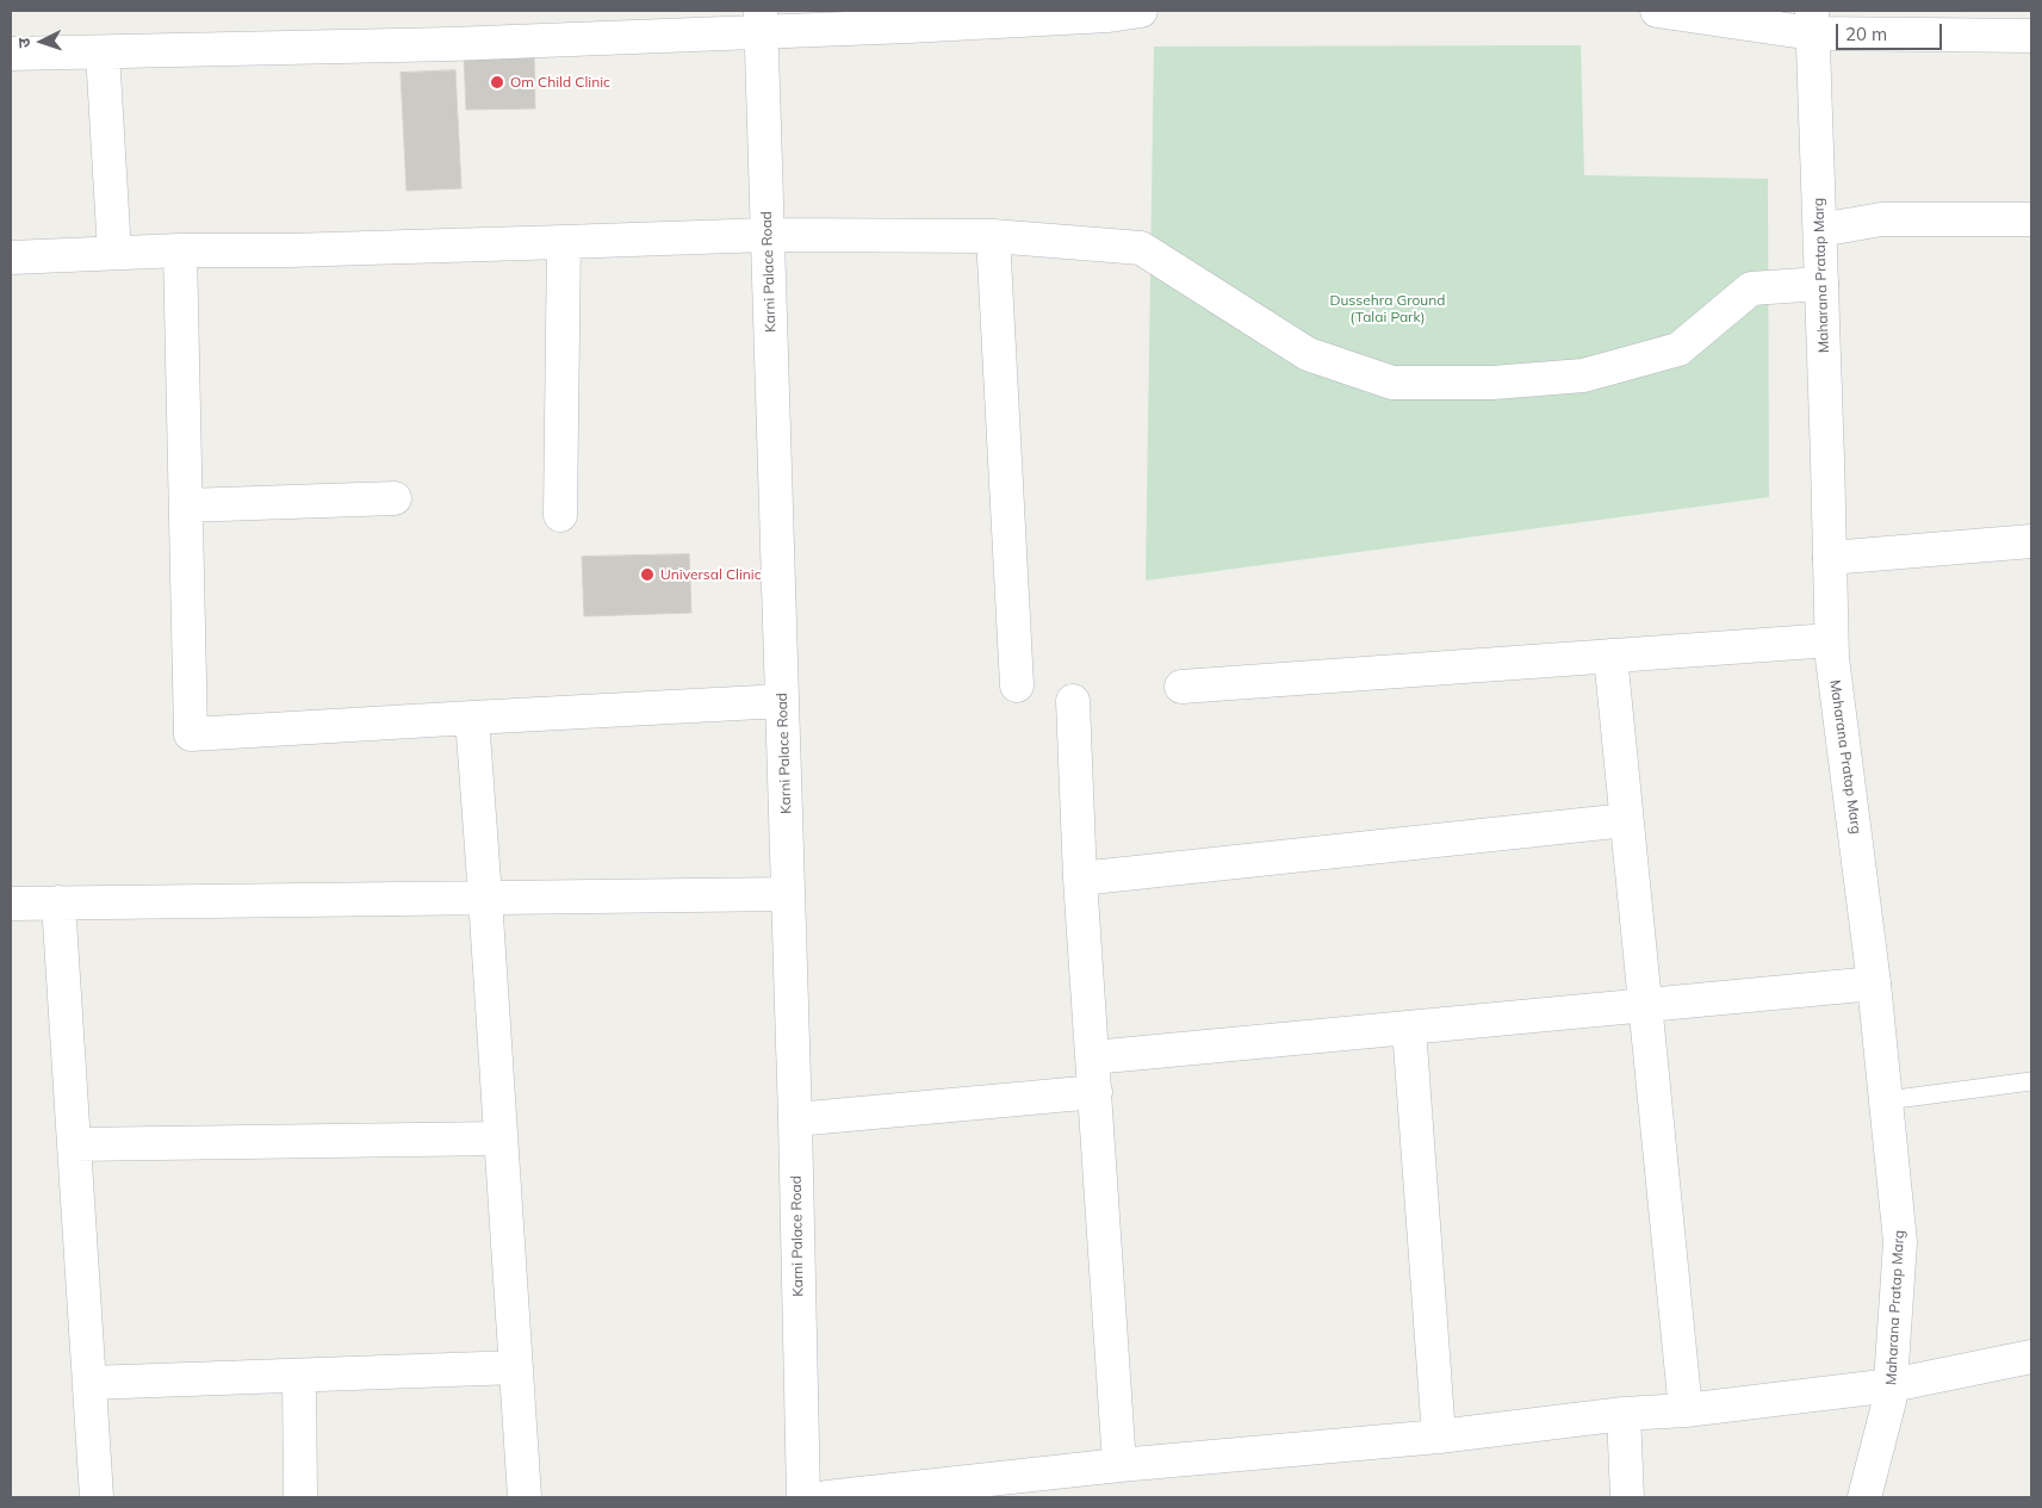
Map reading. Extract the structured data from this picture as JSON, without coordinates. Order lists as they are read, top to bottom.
{
  "streets": {
    "street": ["Karni Palace Road", "Maharana Pratap Marg"]
  },
  "parks": ["Dussehra Ground (Talai Park)"],
  "places": ["Om Child Clinic", "Universal Clinic"],
  "scale_bar": "20 m",
  "north": "left"
}
